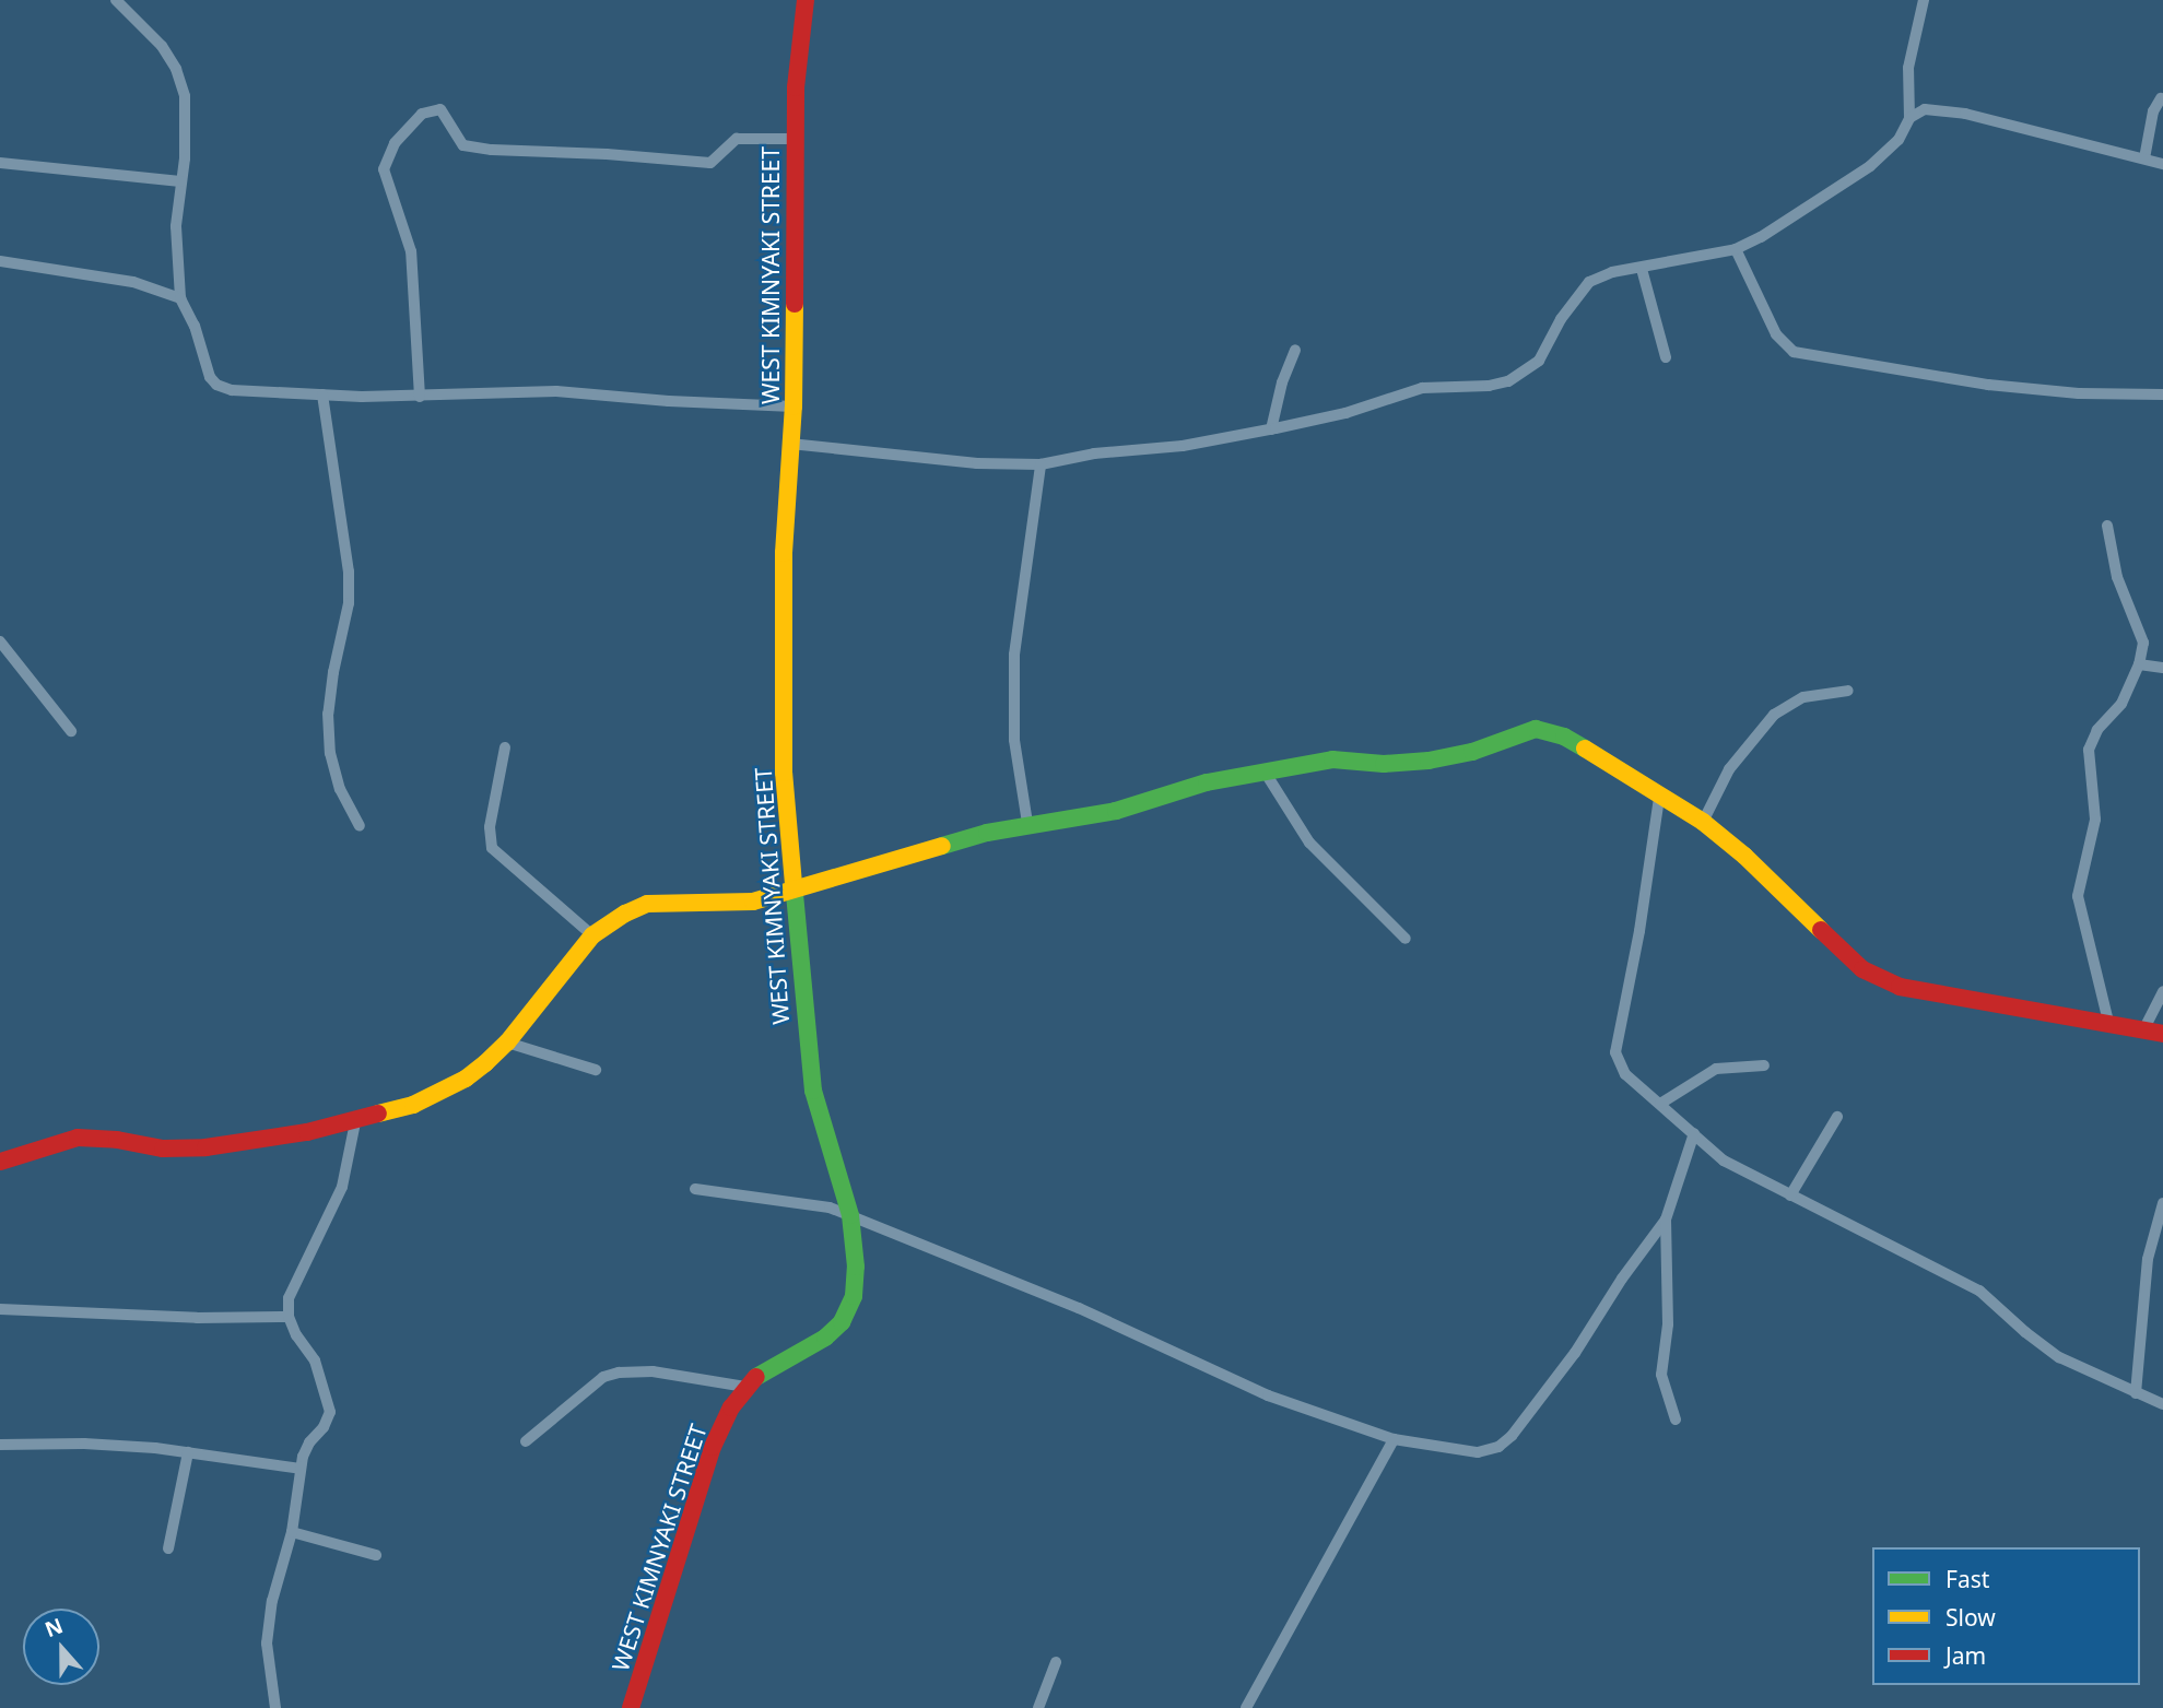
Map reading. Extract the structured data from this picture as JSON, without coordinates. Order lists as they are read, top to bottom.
{
  "streets": {
    "street": ["WEST KIMNYAKI STREET"]
  },
  "legend": ["Fast", "Slow", "Jam"],
  "north": "top"
}
